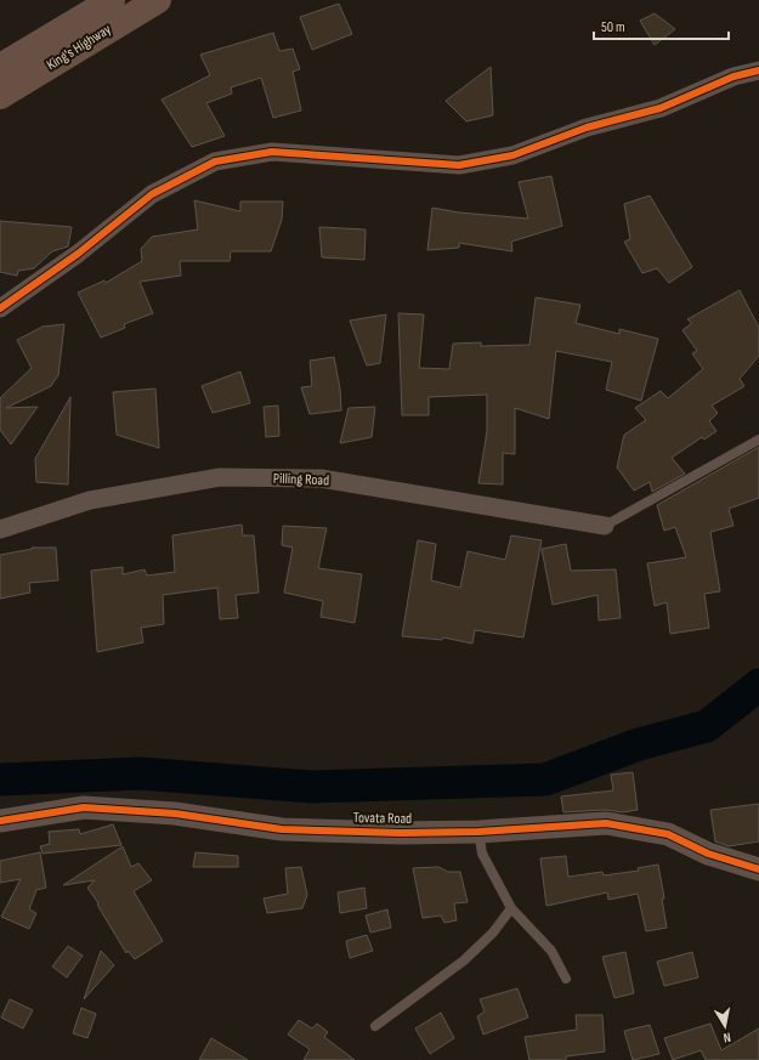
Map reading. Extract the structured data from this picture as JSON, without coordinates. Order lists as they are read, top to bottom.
{
  "streets": {
    "highway": ["King's Highway"],
    "street": ["Pilling Road", "Tovata Road"]
  },
  "scale_bar": "50 m",
  "north": "bottom"
}
